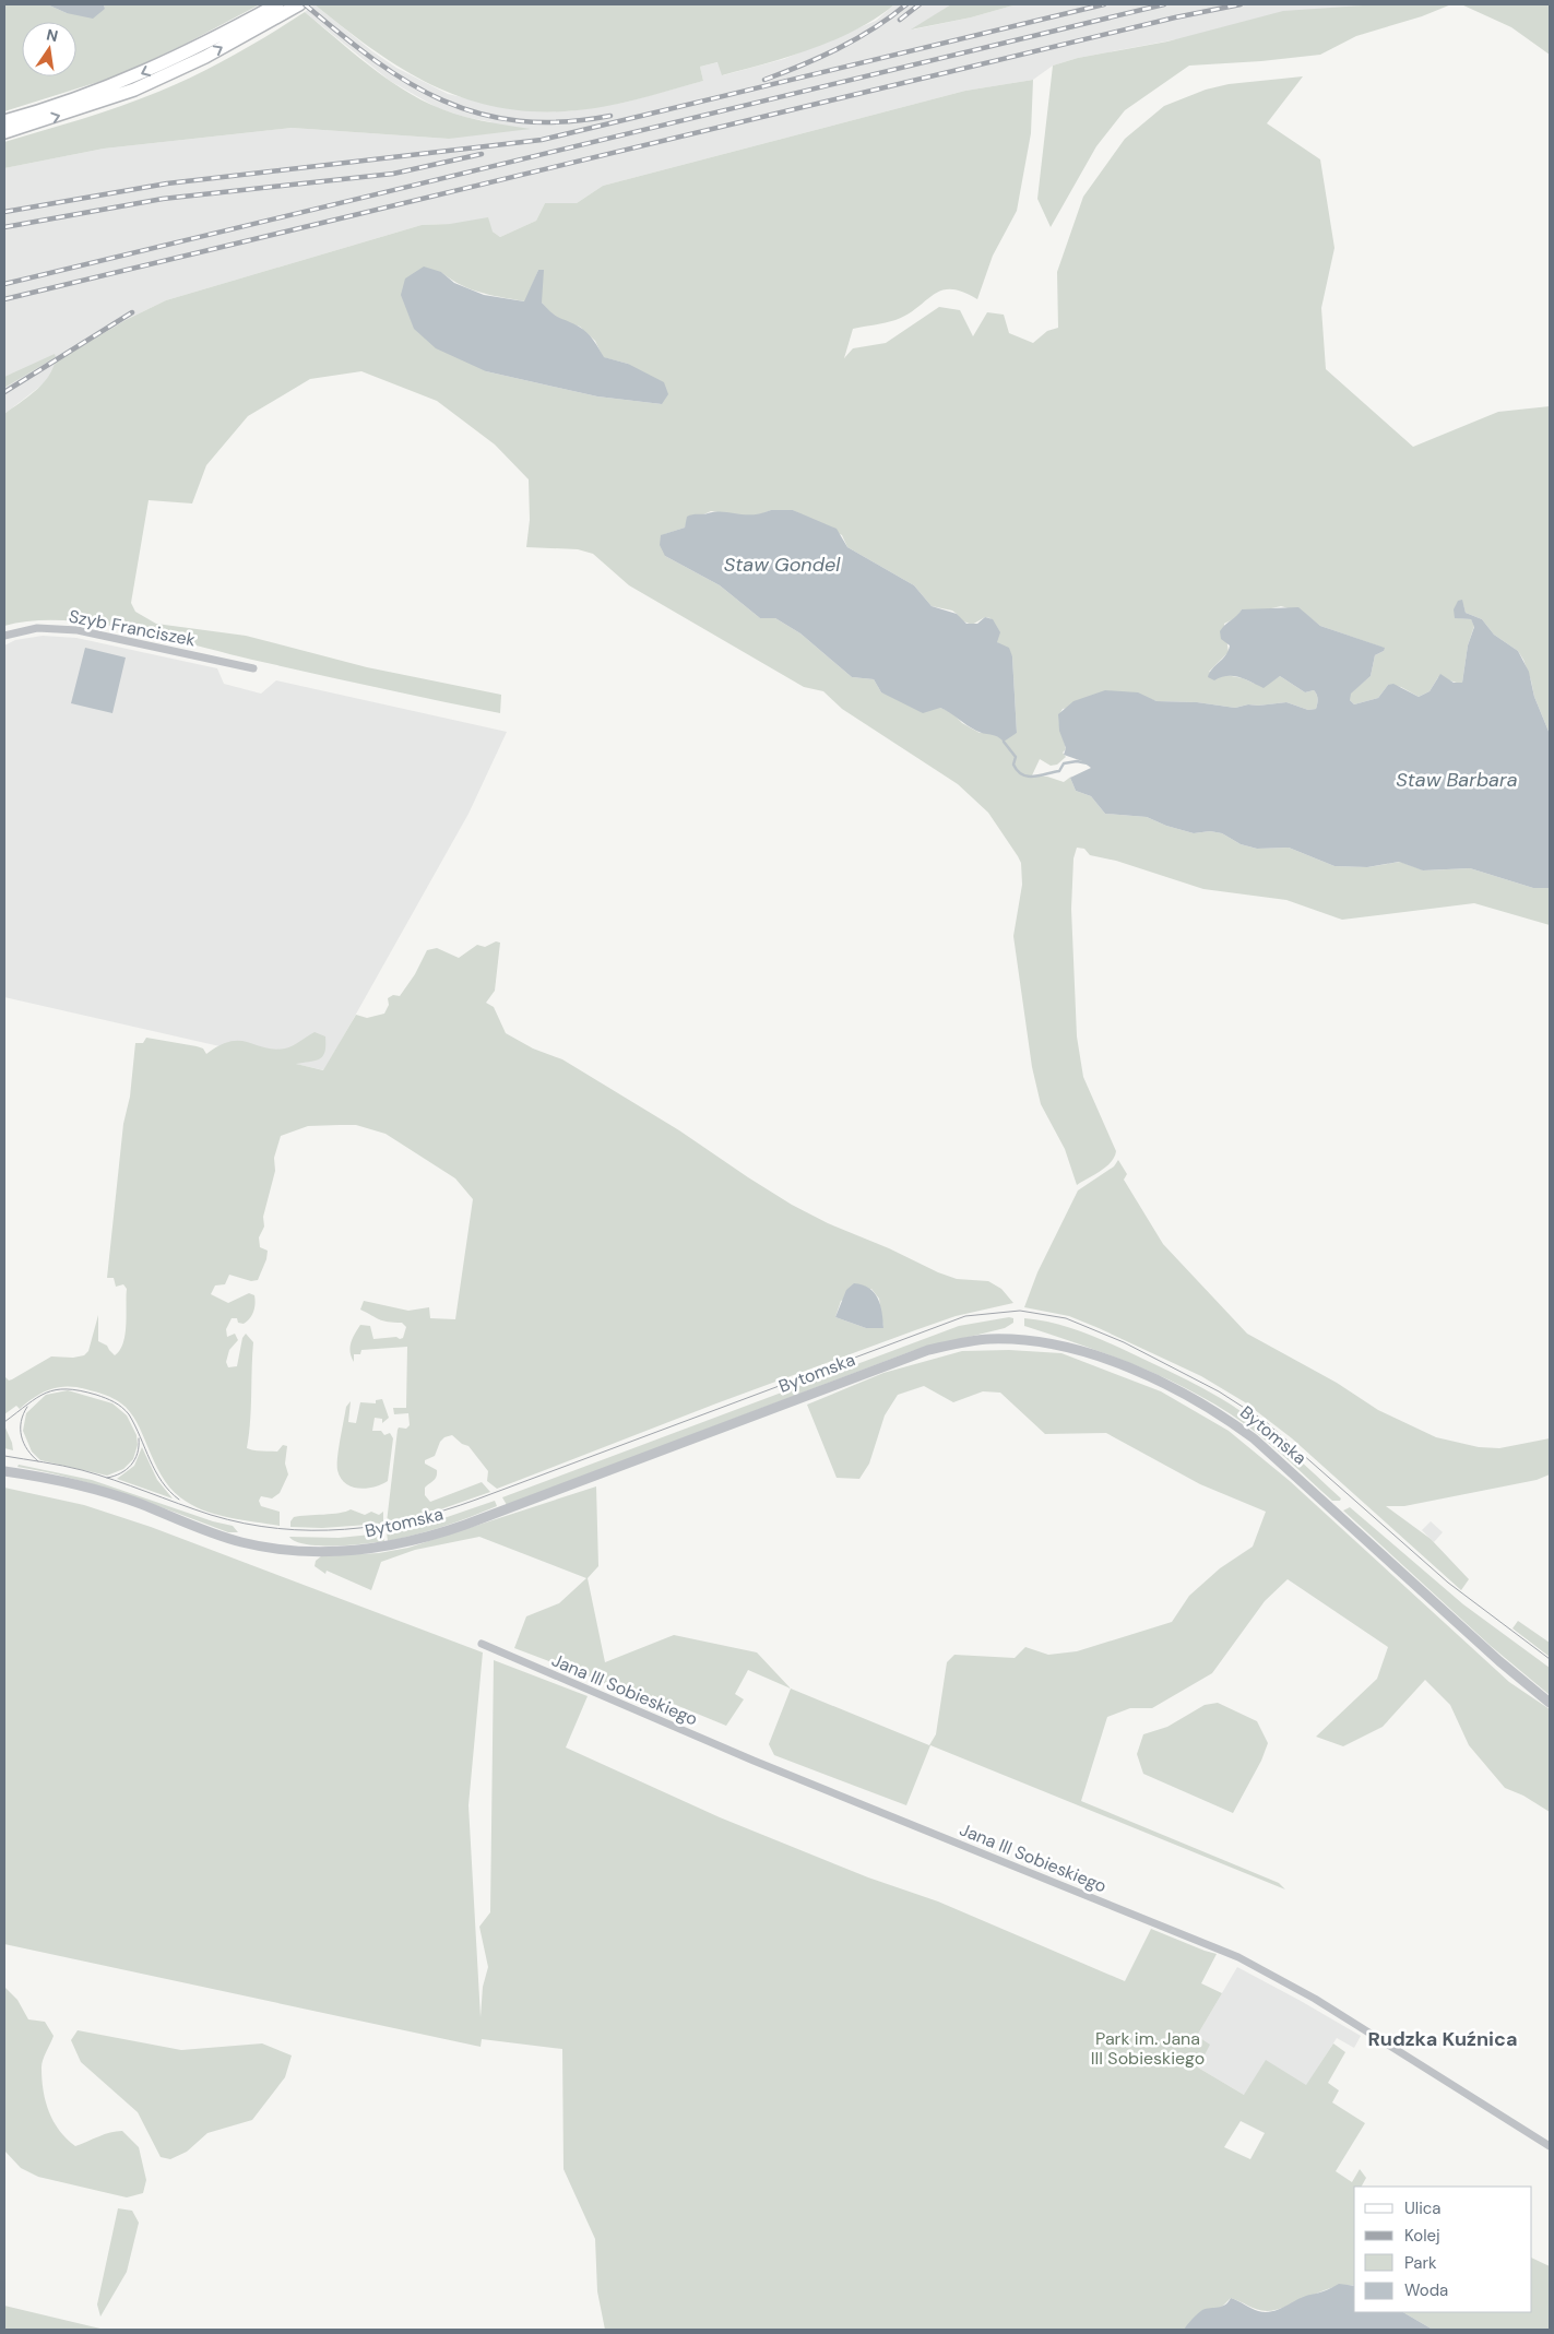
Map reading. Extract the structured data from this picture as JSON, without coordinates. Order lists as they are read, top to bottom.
{
  "streets": {
    "street": ["Szyb Franciszek", "Bytomska", "Jana III Sobieskiego"]
  },
  "districts": ["Rudzka Kuźnica"],
  "water": ["Staw Gondel", "Staw Barbara"],
  "parks": ["Park im. Jana III Sobieskiego"],
  "legend": [
    "Ulica",
    "Kolej",
    "Park",
    "Woda"
  ],
  "north": "top"
}
